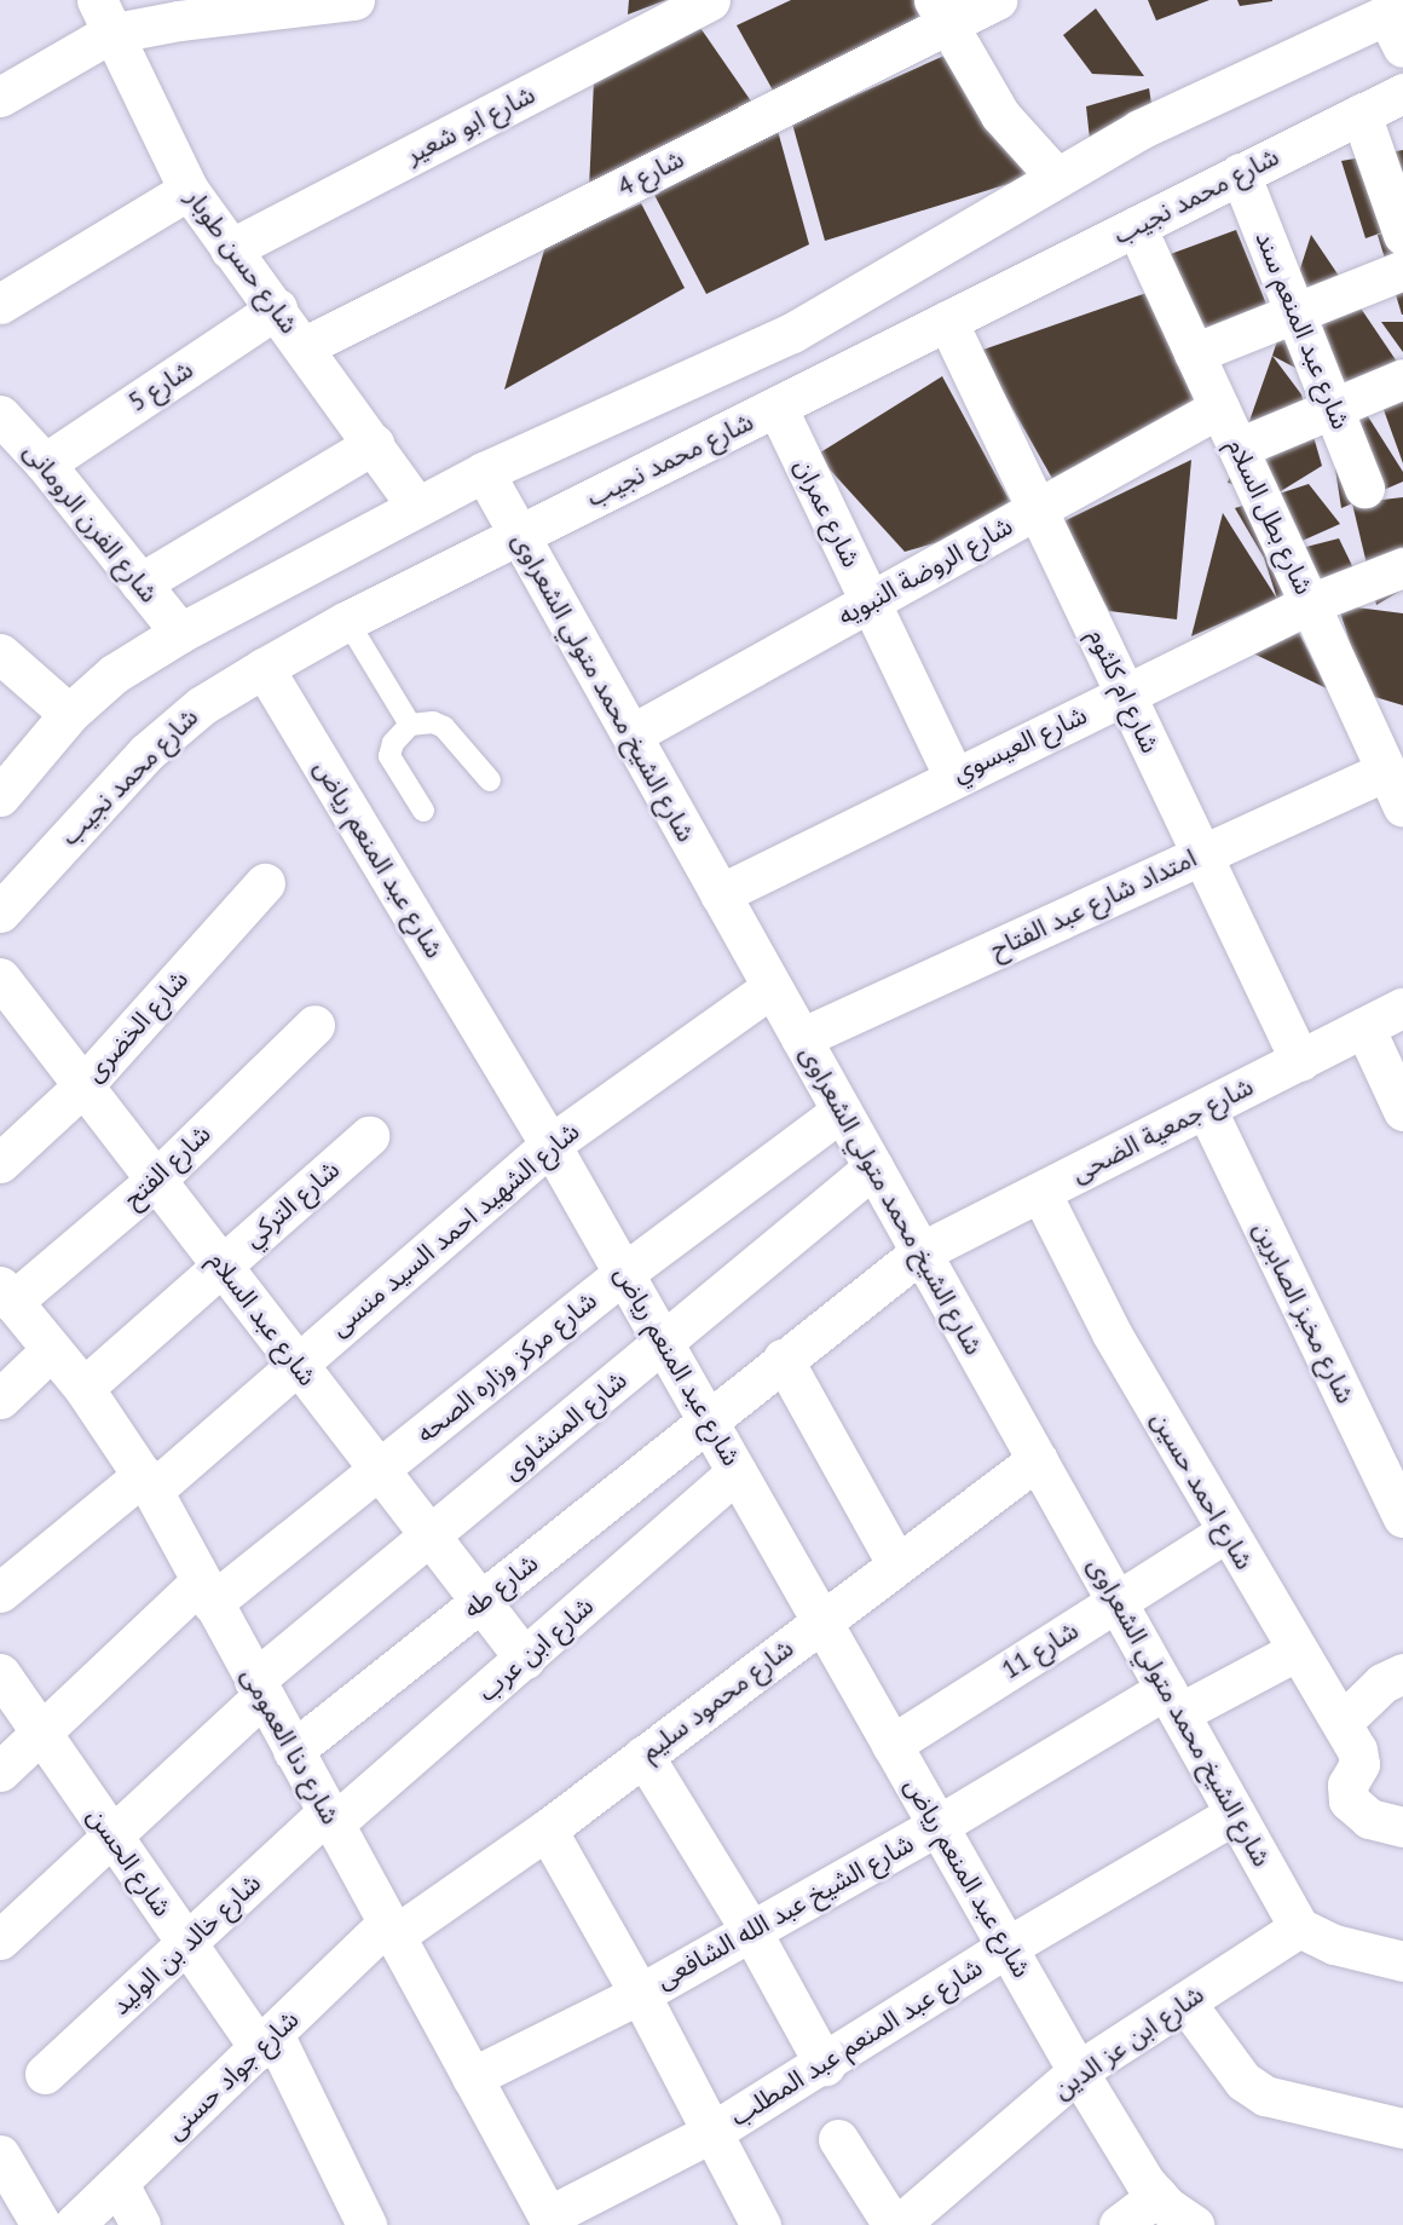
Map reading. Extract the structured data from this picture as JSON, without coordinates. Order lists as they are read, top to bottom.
{
  "streets": {
    "street": [
      "شارع ابو شعير",
      "شارع 4",
      "شارع محمد نجيب",
      "شارع حسن طوبار",
      "شارع عبد المنعم سند",
      "شارع 5",
      "شارع عمران",
      "شارع بطل السلام",
      "شارع الفرن الرومانى",
      "شارع الروضة النبويه",
      "شارع الشيخ محمد متولي الشعراوى",
      "شارع ام كلثوم",
      "شارع العيسوي",
      "شارع عبد المنعم رياض",
      "امتداد شارع عبد الفتاح",
      "شارع الخضرى",
      "شارع جمعية الضحى",
      "شارع الفتح",
      "شارع التركي",
      "شارع الشهيد احمد السيد منسى",
      "شارع مخبز الصابرين",
      "شارع عبد السلام",
      "شارع مركز وزاره الصحه",
      "شارع المنشاوى",
      "شارع احمد حسين",
      "شارع طه",
      "شارع ابن عرب",
      "شارع 11",
      "شارع محمود سليم",
      "شارع دنا العمومى",
      "شارع الحسن",
      "شارع الشيخ عبد الله الشافعى",
      "شارع خالد بن الوليد",
      "شارع عبد المنعم عبد المطلب",
      "شارع ابن عز الدين",
      "شارع جواد حسنى"
    ]
  },
  "crossings": [
    ["شارع ابو شعير", "شارع حسن طوبار"],
    ["شارع 4", "شارع حسن طوبار"],
    ["شارع محمد نجيب", "شارع عبد المنعم سند"],
    ["شارع محمد نجيب", "شارع عمران"],
    ["شارع محمد نجيب", "شارع بطل السلام"],
    ["شارع محمد نجيب", "شارع الشيخ محمد متولي الشعراوى"],
    ["شارع محمد نجيب", "شارع ام كلثوم"],
    ["شارع محمد نجيب", "شارع عبد المنعم رياض"],
    ["شارع حسن طوبار", "شارع 5"],
    ["شارع 5", "شارع الفرن الرومانى"],
    ["شارع عمران", "شارع الروضة النبويه"],
    ["شارع عمران", "شارع العيسوي"],
    ["شارع بطل السلام", "شارع الروضة النبويه"],
    ["شارع بطل السلام", "شارع العيسوي"],
    ["شارع بطل السلام", "امتداد شارع عبد الفتاح"],
    ["شارع الروضة النبويه", "شارع الشيخ محمد متولي الشعراوى"],
    ["شارع الروضة النبويه", "شارع ام كلثوم"],
    ["شارع الشيخ محمد متولي الشعراوى", "شارع العيسوي"],
    ["شارع الشيخ محمد متولي الشعراوى", "امتداد شارع عبد الفتاح"],
    ["شارع الشيخ محمد متولي الشعراوى", "شارع جمعية الضحى"],
    ["شارع الشيخ محمد متولي الشعراوى", "شارع الشهيد احمد السيد منسى"],
    ["شارع الشيخ محمد متولي الشعراوى", "شارع مركز وزاره الصحه"],
    ["شارع الشيخ محمد متولي الشعراوى", "شارع المنشاوى"],
    ["شارع الشيخ محمد متولي الشعراوى", "شارع 11"],
    ["شارع الشيخ محمد متولي الشعراوى", "شارع محمود سليم"],
    ["شارع الشيخ محمد متولي الشعراوى", "شارع الشيخ عبد الله الشافعى"],
    ["شارع الشيخ محمد متولي الشعراوى", "شارع عبد المنعم عبد المطلب"],
    ["شارع الشيخ محمد متولي الشعراوى", "شارع ابن عز الدين"],
    ["شارع ام كلثوم", "شارع العيسوي"],
    ["شارع ام كلثوم", "امتداد شارع عبد الفتاح"],
    ["شارع ام كلثوم", "شارع جمعية الضحى"],
    ["شارع عبد المنعم رياض", "شارع الشهيد احمد السيد منسى"],
    ["شارع عبد المنعم رياض", "شارع مركز وزاره الصحه"],
    ["شارع عبد المنعم رياض", "شارع المنشاوى"],
    ["شارع عبد المنعم رياض", "شارع طه"],
    ["شارع عبد المنعم رياض", "شارع ابن عرب"],
    ["شارع عبد المنعم رياض", "شارع 11"],
    ["شارع عبد المنعم رياض", "شارع محمود سليم"],
    ["شارع عبد المنعم رياض", "شارع الشيخ عبد الله الشافعى"],
    ["شارع عبد المنعم رياض", "شارع عبد المنعم عبد المطلب"],
    ["شارع عبد المنعم رياض", "شارع ابن عز الدين"],
    ["شارع الخضرى", "شارع عبد السلام"],
    ["شارع جمعية الضحى", "شارع مخبز الصابرين"],
    ["شارع جمعية الضحى", "شارع احمد حسين"],
    ["شارع جمعية الضحى", "شارع طه"],
    ["شارع الفتح", "شارع عبد السلام"],
    ["شارع الفتح", "شارع دنا العمومى"],
    ["شارع التركي", "شارع عبد السلام"],
    ["شارع التركي", "شارع دنا العمومى"],
    ["شارع الشهيد احمد السيد منسى", "شارع عبد السلام"],
    ["شارع الشهيد احمد السيد منسى", "شارع دنا العمومى"],
    ["شارع عبد السلام", "شارع مركز وزاره الصحه"],
    ["شارع عبد السلام", "شارع المنشاوى"],
    ["شارع عبد السلام", "شارع طه"],
    ["شارع عبد السلام", "شارع ابن عرب"],
    ["شارع مركز وزاره الصحه", "شارع دنا العمومى"],
    ["شارع مركز وزاره الصحه", "شارع الحسن"],
    ["شارع المنشاوى", "شارع دنا العمومى"],
    ["شارع المنشاوى", "شارع الحسن"],
    ["شارع احمد حسين", "شارع 11"],
    ["شارع احمد حسين", "شارع الشيخ عبد الله الشافعى"],
    ["شارع طه", "شارع دنا العمومى"],
    ["شارع ابن عرب", "شارع دنا العمومى"],
    ["شارع ابن عرب", "شارع خالد بن الوليد"],
    ["شارع محمود سليم", "شارع دنا العمومى"],
    ["شارع محمود سليم", "شارع جواد حسنى"],
    ["شارع دنا العمومى", "شارع الشيخ عبد الله الشافعى"],
    ["شارع دنا العمومى", "شارع خالد بن الوليد"],
    ["شارع دنا العمومى", "شارع عبد المنعم عبد المطلب"],
    ["شارع دنا العمومى", "شارع جواد حسنى"],
    ["شارع الحسن", "شارع خالد بن الوليد"],
    ["شارع الحسن", "شارع جواد حسنى"]
  ]
}
